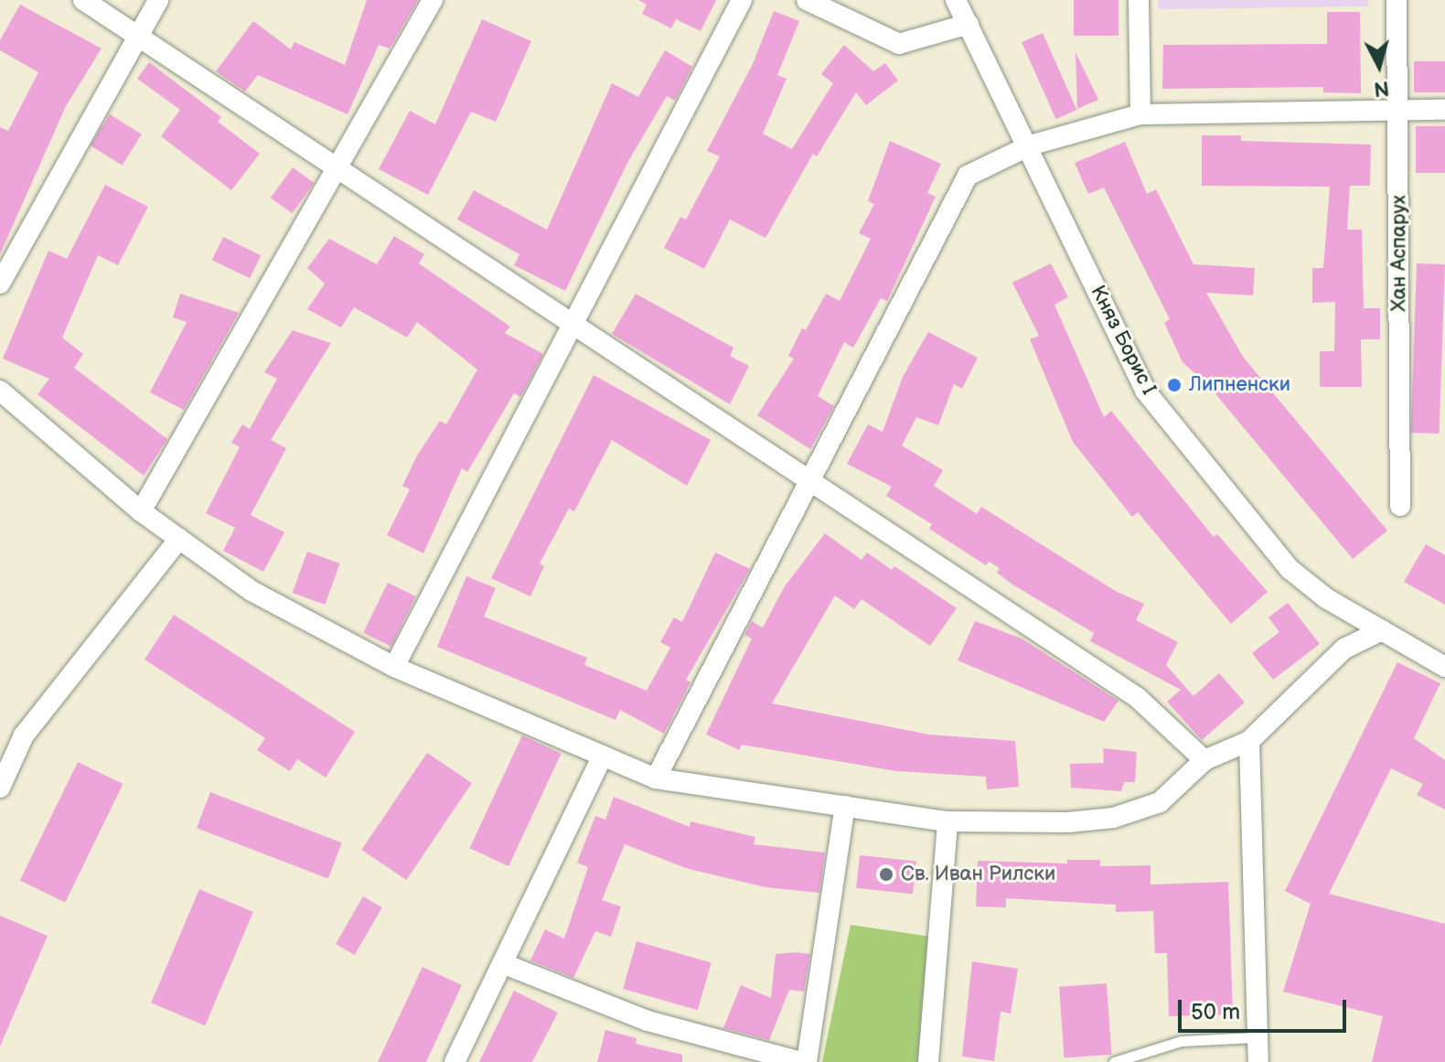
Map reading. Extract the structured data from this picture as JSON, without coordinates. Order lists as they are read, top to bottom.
{
  "streets": {
    "street": ["Хан Аспарух", "Княз Борис I"]
  },
  "places": ["Липненски", "Св. Иван Рилски"],
  "scale_bar": "50 m",
  "north": "bottom"
}
